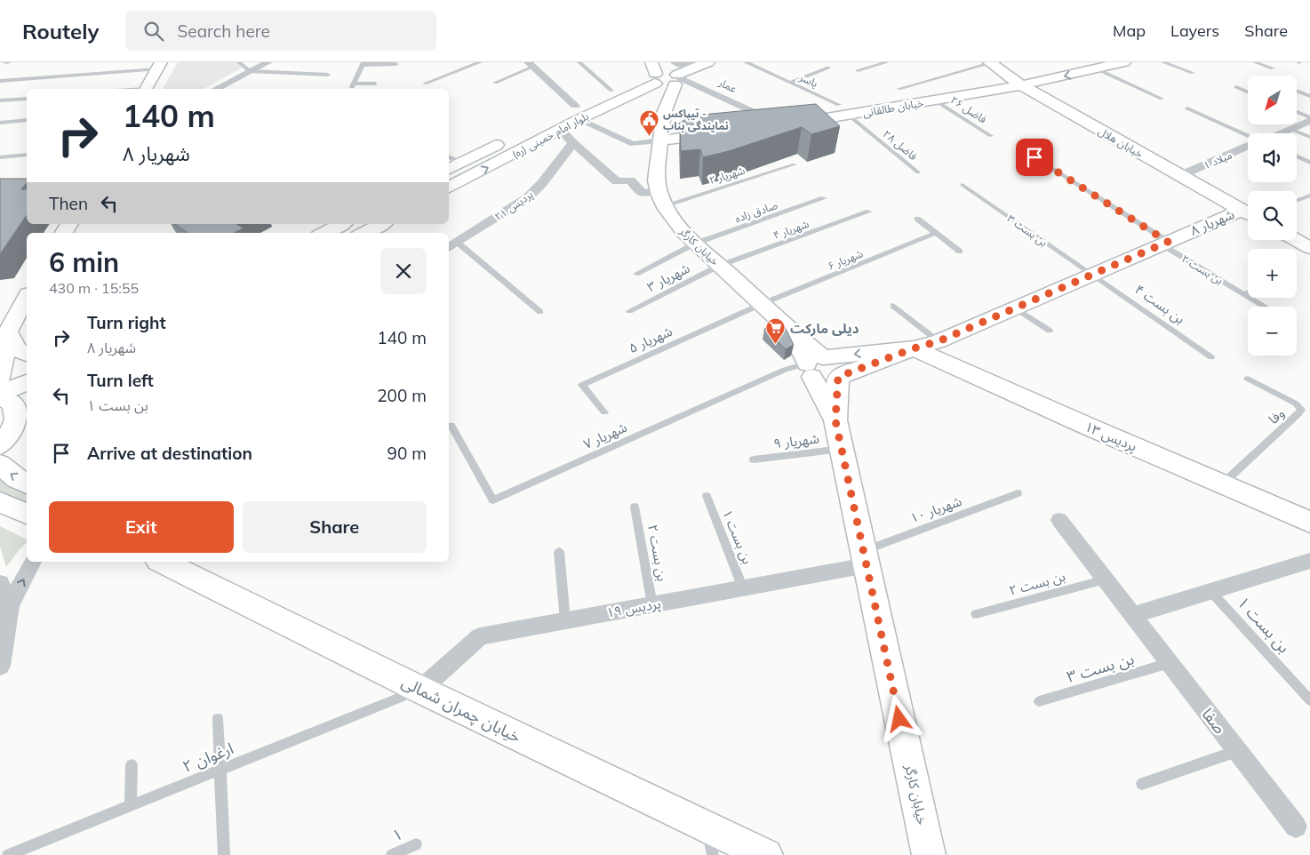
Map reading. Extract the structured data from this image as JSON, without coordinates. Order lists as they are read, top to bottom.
{
  "streets": {
    "main road": [
      "خیابان طالقانی",
      "بلوار امام خمینی (ره)",
      "خیابان هلال",
      "شهریار ۸",
      "خیابان کارگر",
      "پردیس ۱۳",
      "خیابان چمران شمالی"
    ],
    "street": [
      "عمار",
      "میلاد ۱",
      "پردیس ۲۱",
      "پردیس ۱۹",
      "صفا"
    ],
    "lane": [
      "یاسر",
      "فاضل ۲۶",
      "فاضل ۲۸",
      "شهریار ۲",
      "صادق زاده",
      "شهریار ۴",
      "بن بست ۳",
      "شهریار ۶",
      "بن بست ۲",
      "شهریار ۳",
      "بن بست ۴",
      "شهریار ۵",
      "وفا",
      "شهریار ۷",
      "شهریار ۹",
      "شهریار ۱۰",
      "بن بست ۱",
      "ارغوان ۲",
      "۱"
    ]
  },
  "crossings": [
    ["یاسر", "خیابان طالقانی"],
    ["یاسر", "فاضل ۲۸"],
    ["خیابان طالقانی", "فاضل ۲۶"],
    ["خیابان طالقانی", "خیابان هلال"],
    ["خیابان طالقانی", "فاضل ۲۸"],
    ["خیابان هلال", "میلاد ۱"],
    ["شهریار ۲", "خیابان کارگر"],
    ["صادق زاده", "خیابان کارگر"],
    ["شهریار ۸", "بن بست ۳"],
    ["شهریار ۸", "خیابان کارگر"],
    ["شهریار ۸", "بن بست ۲"],
    ["شهریار ۸", "بن بست ۴"],
    ["شهریار ۸", "شهریار ۷"],
    ["شهریار ۸", "پردیس ۱۳"],
    ["شهریار ۴", "خیابان کارگر"],
    ["شهریار ۴", "شهریار ۳"],
    ["بن بست ۳", "بن بست ۴"],
    ["بن بست ۳", "صفا"],
    ["خیابان کارگر", "شهریار ۶"],
    ["خیابان کارگر", "شهریار ۳"],
    ["خیابان کارگر", "شهریار ۵"],
    ["خیابان کارگر", "شهریار ۷"],
    ["خیابان کارگر", "شهریار ۹"],
    ["خیابان کارگر", "شهریار ۱۰"],
    ["خیابان کارگر", "پردیس ۱۹"],
    ["شهریار ۶", "شهریار ۵"],
    ["بن بست ۲", "پردیس ۱۹"],
    ["بن بست ۲", "صفا"],
    ["وفا", "پردیس ۱۳"],
    ["شهریار ۱۰", "پردیس ۱۹"],
    ["بن بست ۱", "پردیس ۱۹"],
    ["پردیس ۱۹", "خیابان چمران شمالی"],
    ["پردیس ۱۹", "ارغوان ۲"],
    ["خیابان چمران شمالی", "ارغوان ۲"]
  ],
  "places": {
    "public building": ["تیپاکس - نمایندگی بناب"],
    "supermarket": ["دیلی مارکت"]
  },
  "north": "bottom left",
  "page": {
    "header": "Routely",
    "search": "Search here",
    "nav": ["Map", "Layers", "Share"],
    "map_buttons": ["+", "−"],
    "turn": ["140 m", "شهریار ۸"],
    "then": "Then",
    "heading": ["6 min", "430 m · 15:55"],
    "list": [
      {
        "name": "Turn right",
        "note": "شهریار ۸",
        "value": "140 m"
      },
      {
        "name": "Turn left",
        "note": "بن بست ۱",
        "value": "200 m"
      },
      {
        "name": "Arrive at destination",
        "value": "90 m"
      }
    ],
    "buttons": ["Exit", "Share"]
  }
}
